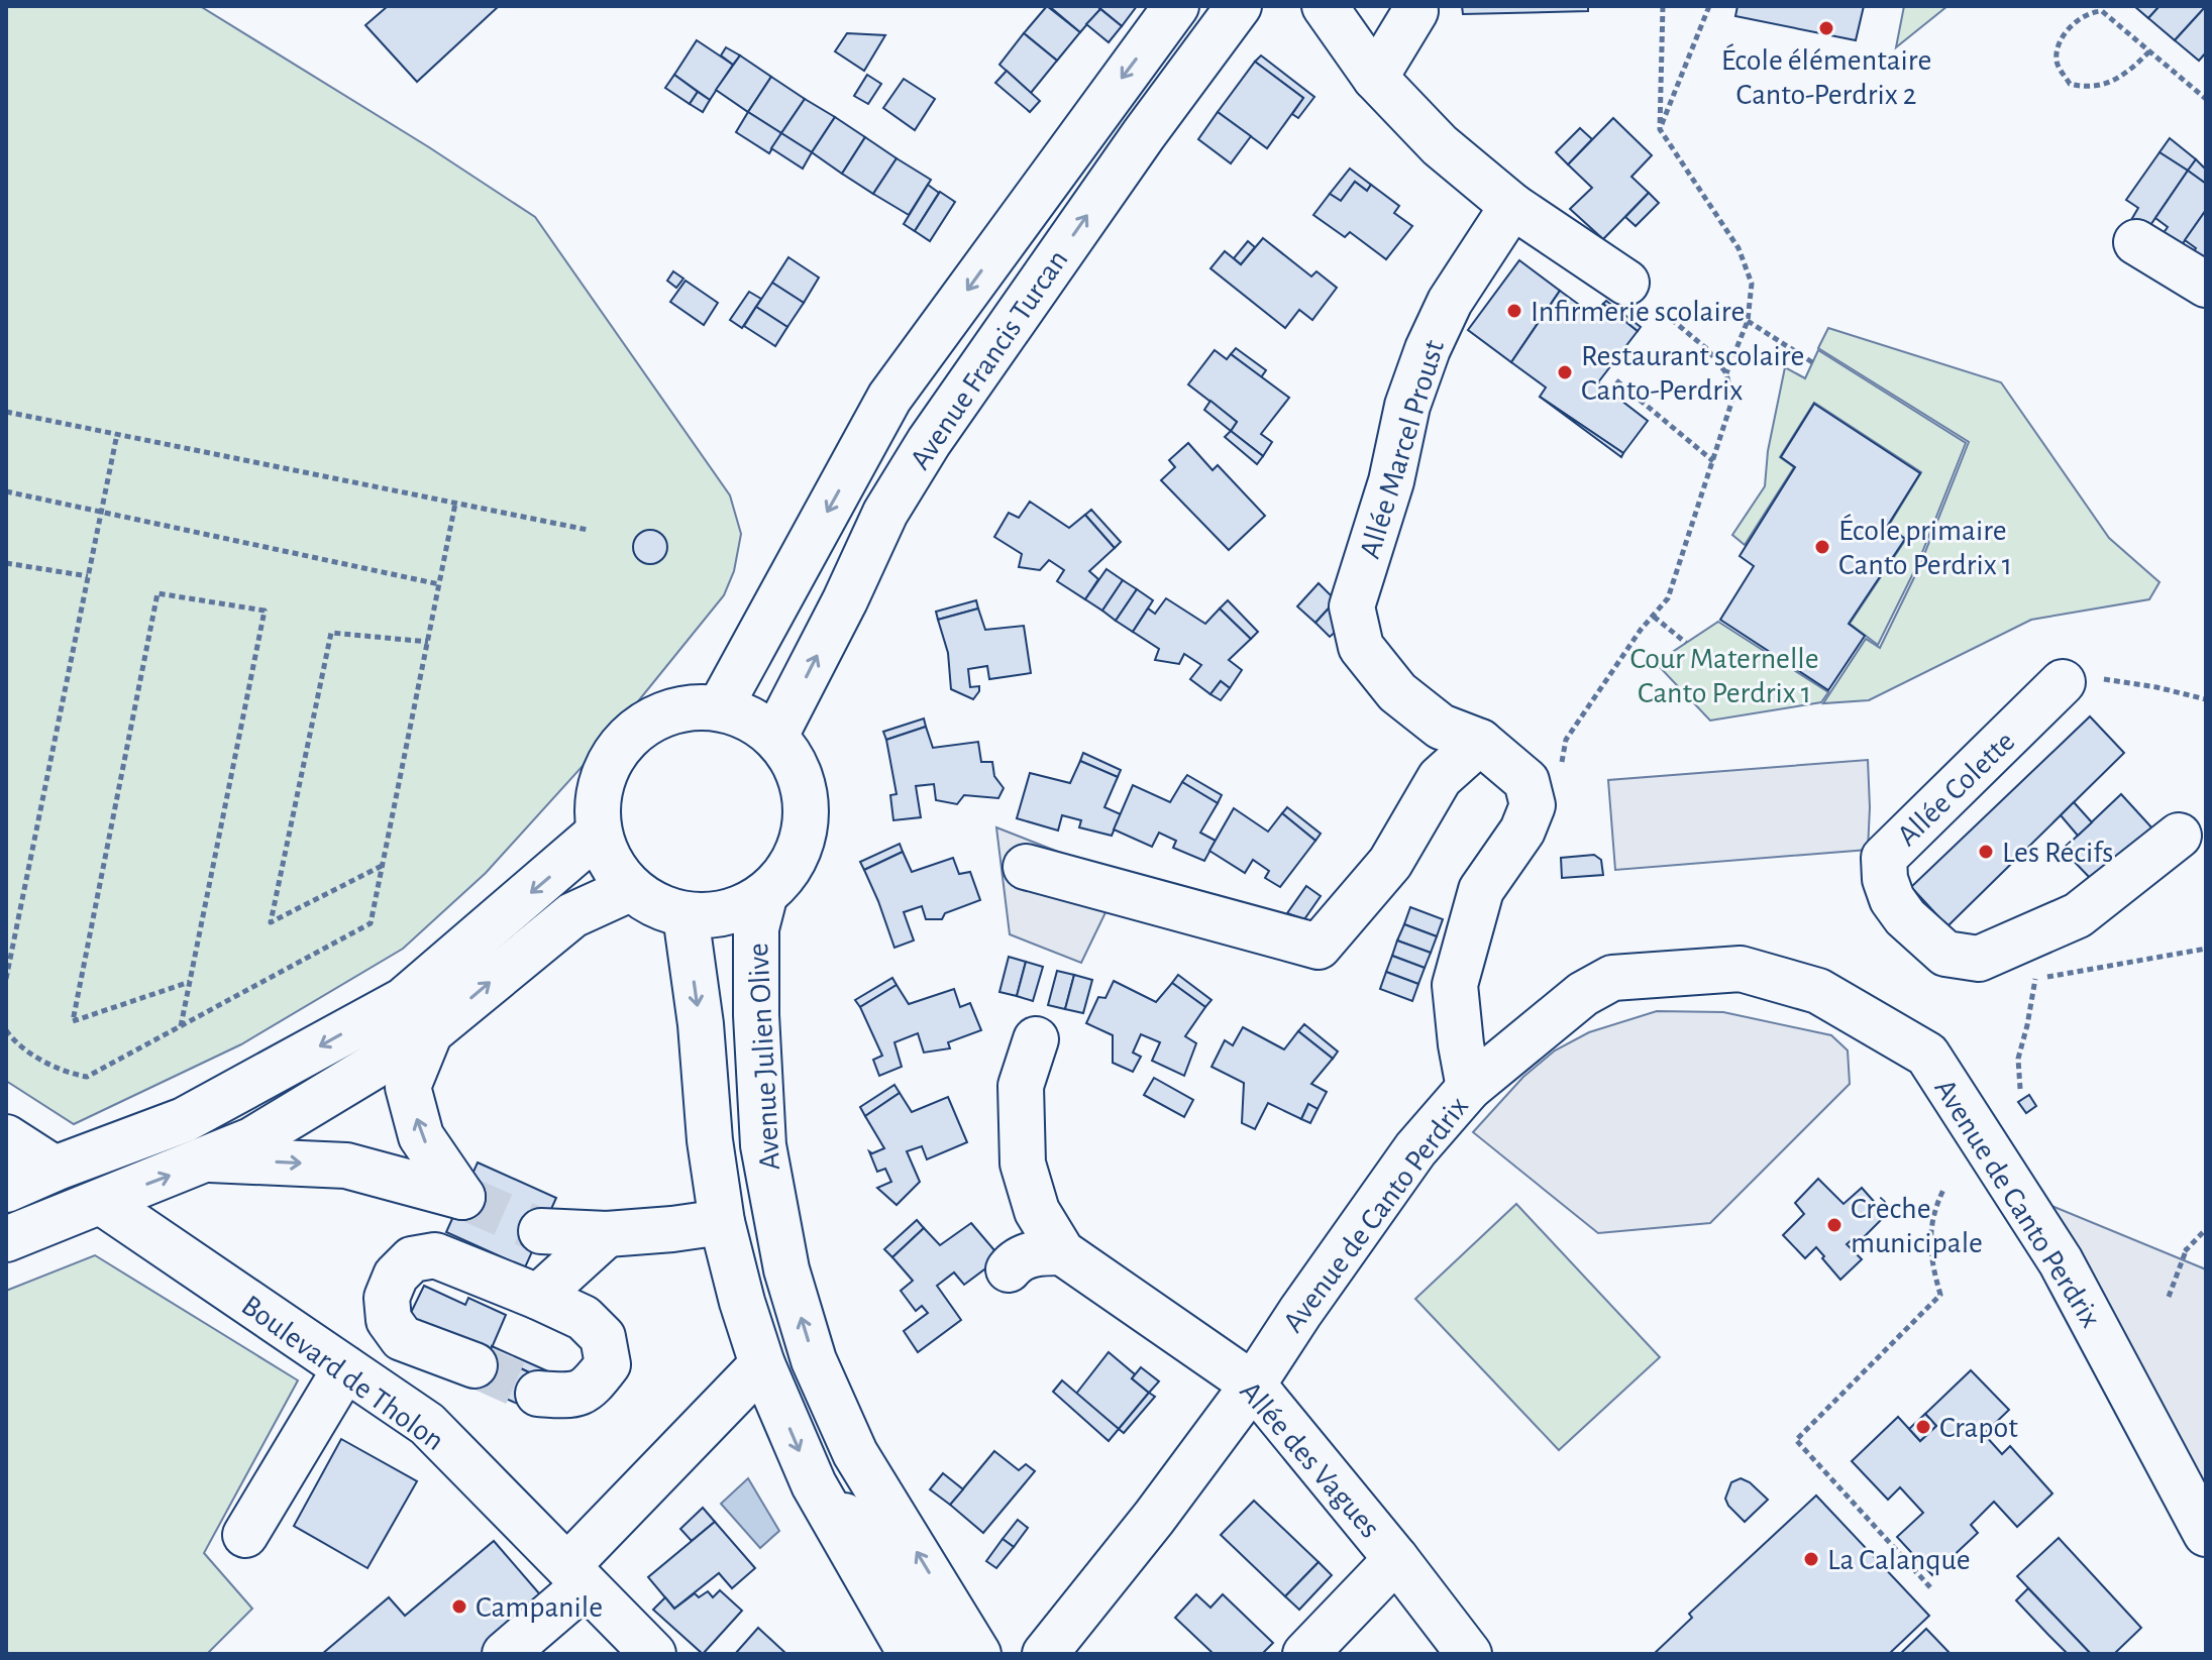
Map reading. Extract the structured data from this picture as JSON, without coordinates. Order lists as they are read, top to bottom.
{
  "streets": {
    "street": [
      "Avenue Francis Turcan",
      "Allée Marcel Proust",
      "Allée Colette",
      "Avenue Julien Olive",
      "Avenue de Canto Perdrix",
      "Boulevard de Tholon",
      "Allée des Vagues"
    ]
  },
  "crossings": [
    ["Avenue Francis Turcan", "Avenue Julien Olive"],
    ["Allée Marcel Proust", "Avenue de Canto Perdrix"],
    ["Avenue de Canto Perdrix", "Allée des Vagues"]
  ],
  "parks": ["Cour Maternelle Canto Perdrix 1"],
  "places": [
    "École élémentaire Canto-Perdrix 2",
    "Infirmerie scolaire",
    "Restaurant scolaire Canto-Perdrix",
    "École primaire Canto Perdrix 1",
    "Les Récifs",
    "Crèche municipale",
    "Crapot",
    "La Calanque",
    "Campanile"
  ]
}
